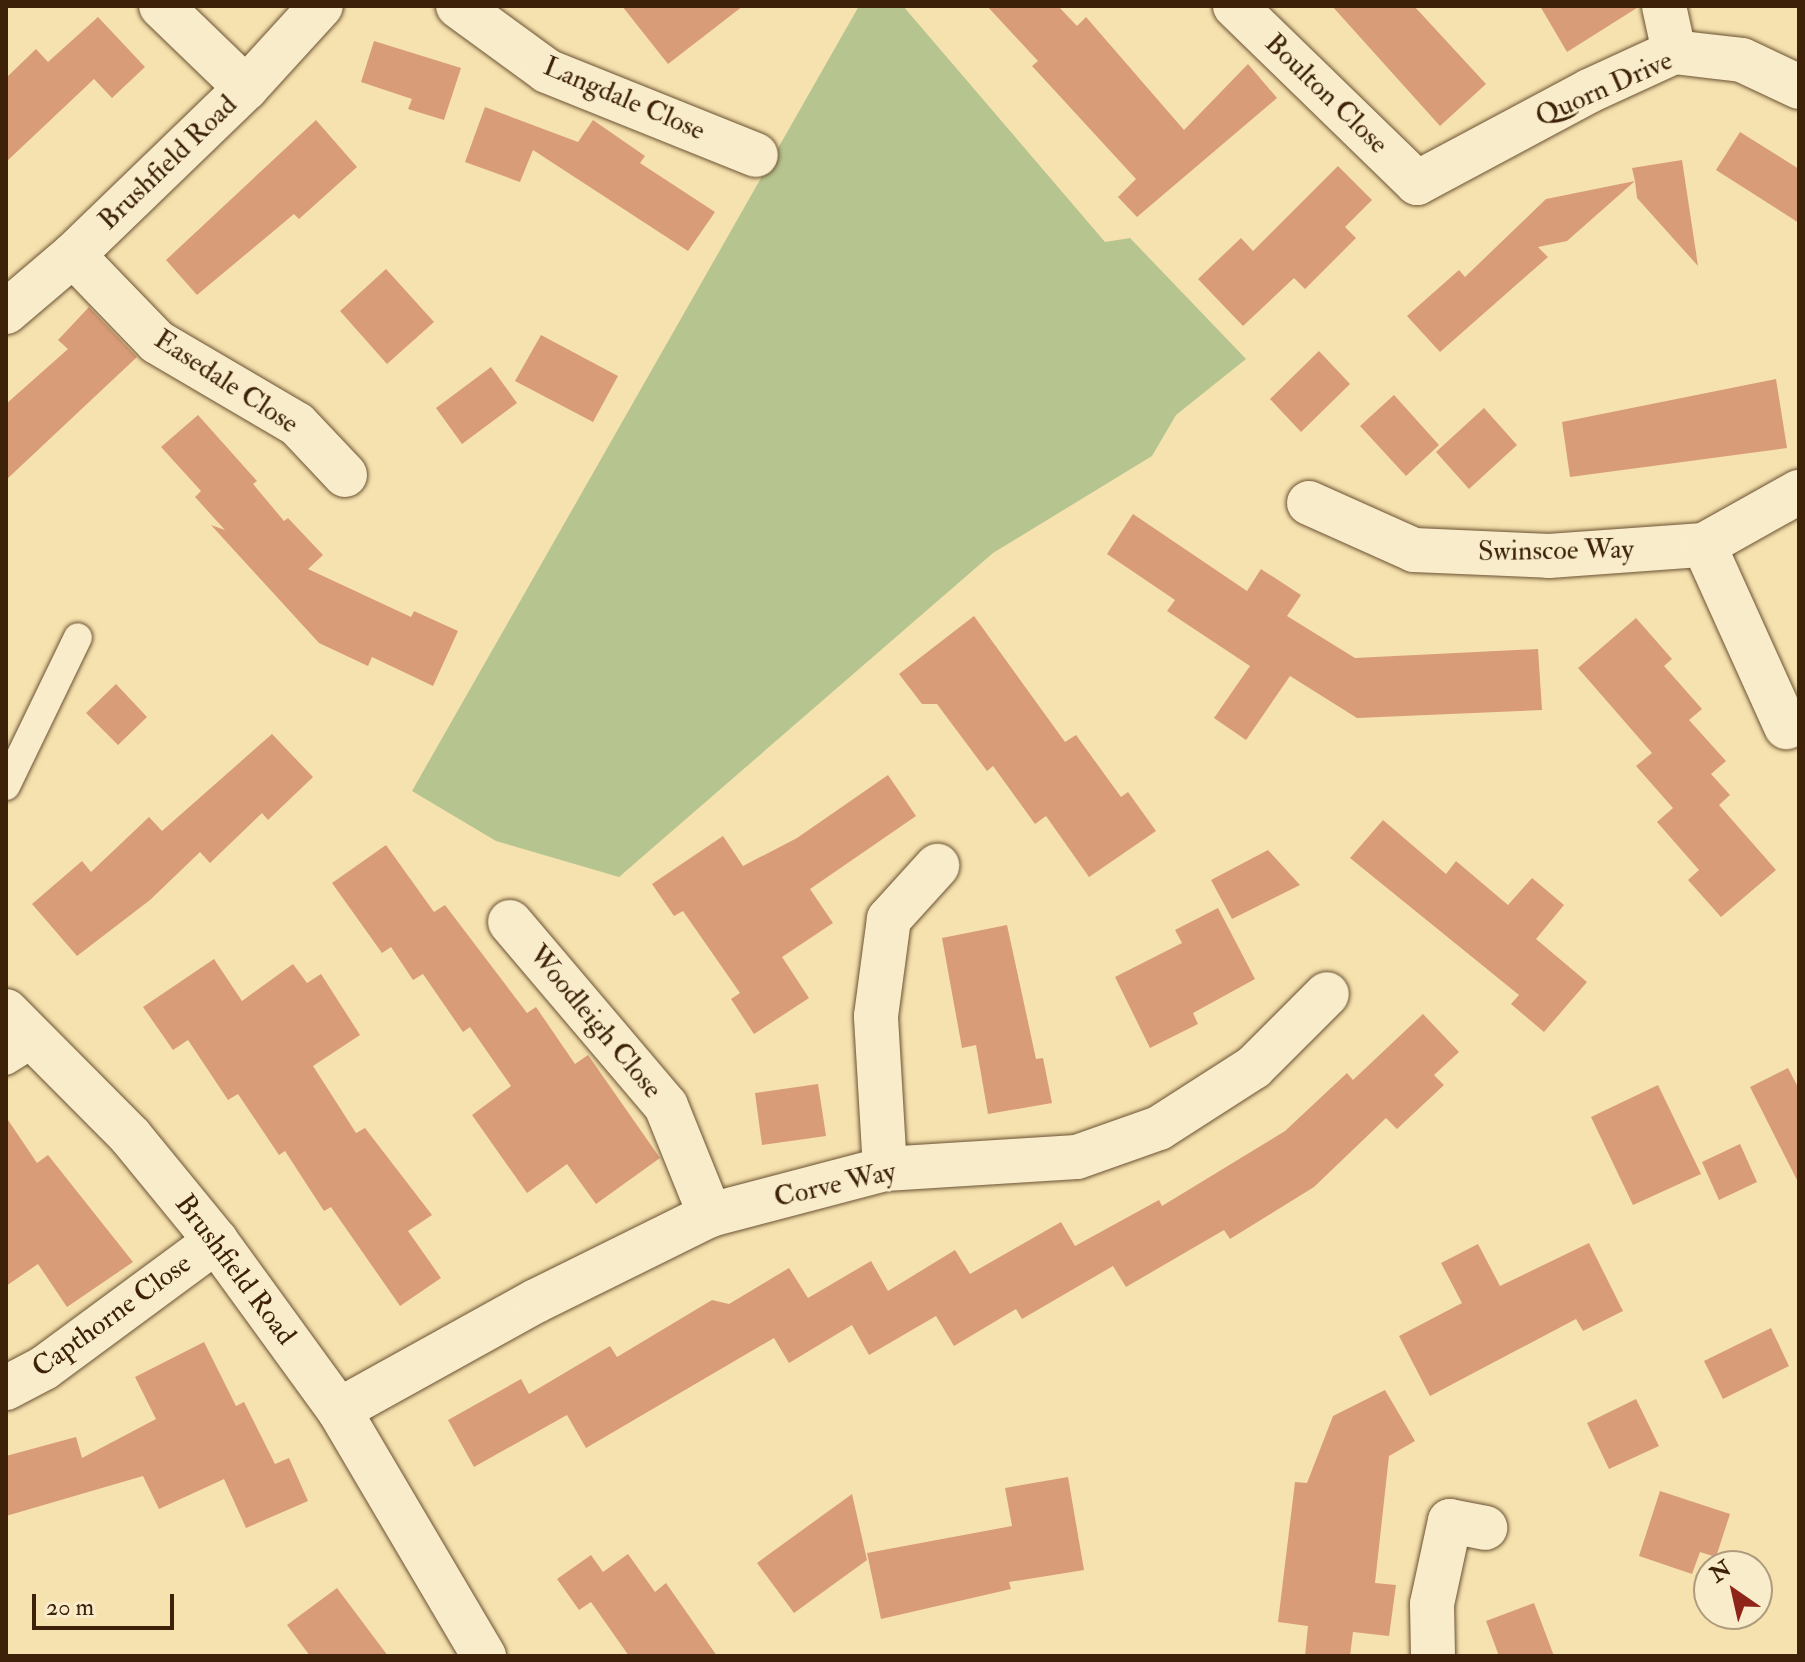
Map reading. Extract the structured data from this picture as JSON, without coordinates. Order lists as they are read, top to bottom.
{
  "streets": {
    "street": [
      "Quorn Drive",
      "Boulton Close",
      "Langdale Close",
      "Brushfield Road",
      "Easedale Close",
      "Swinscoe Way",
      "Woodleigh Close",
      "Corve Way",
      "Capthorne Close"
    ]
  },
  "crossings": [
    ["Quorn Drive", "Boulton Close"],
    ["Brushfield Road", "Easedale Close"],
    ["Brushfield Road", "Corve Way"],
    ["Brushfield Road", "Capthorne Close"],
    ["Woodleigh Close", "Corve Way"]
  ],
  "scale_bar": "20 m",
  "north": "top left"
}
